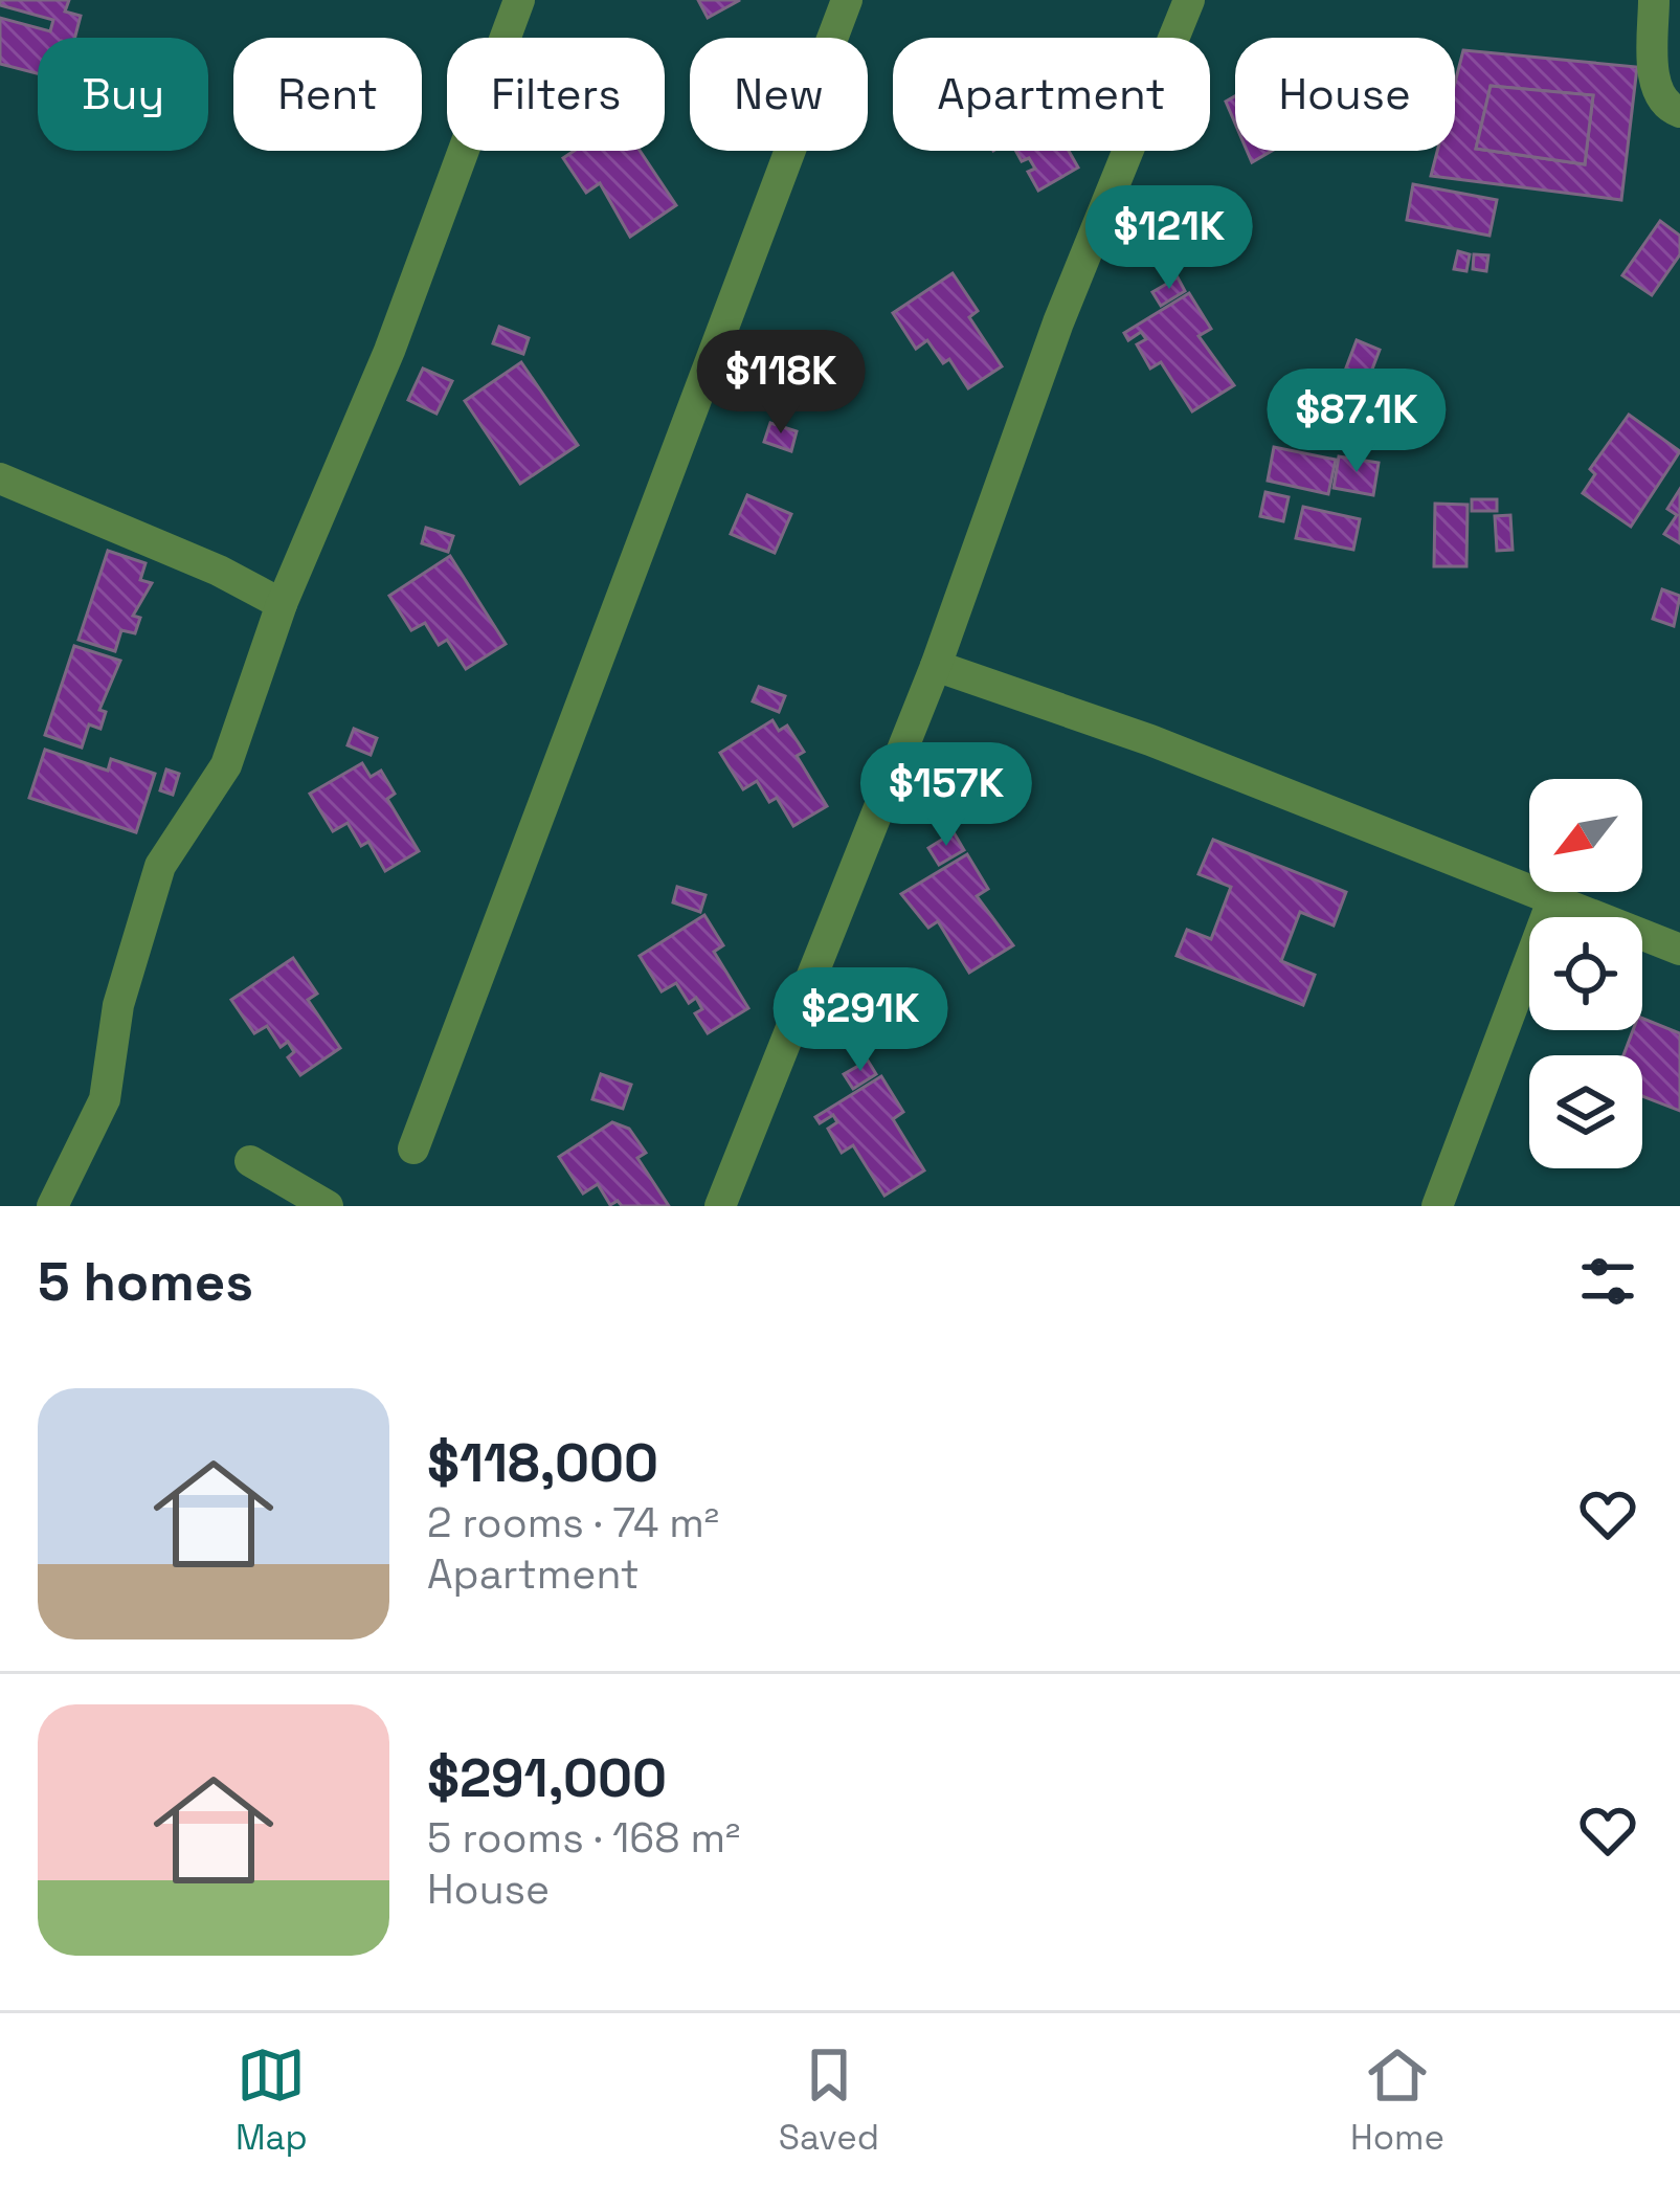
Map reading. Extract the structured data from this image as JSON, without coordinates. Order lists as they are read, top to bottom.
{
  "north": "bottom left",
  "page": {
    "chip": [
      "Buy",
      "Rent",
      "Filters",
      "New",
      "Apartment",
      "House"
    ],
    "price": [
      "$121K",
      "$118K",
      "$87.1K",
      "$157K",
      "$291K"
    ],
    "heading": "5 homes",
    "list": [
      {
        "name": "$118,000",
        "note": "2 rooms · 74 m² · Apartment"
      },
      {
        "name": "$291,000",
        "note": "5 rooms · 168 m² · House"
      }
    ],
    "tabs": ["Map", "Saved", "Home"]
  }
}
